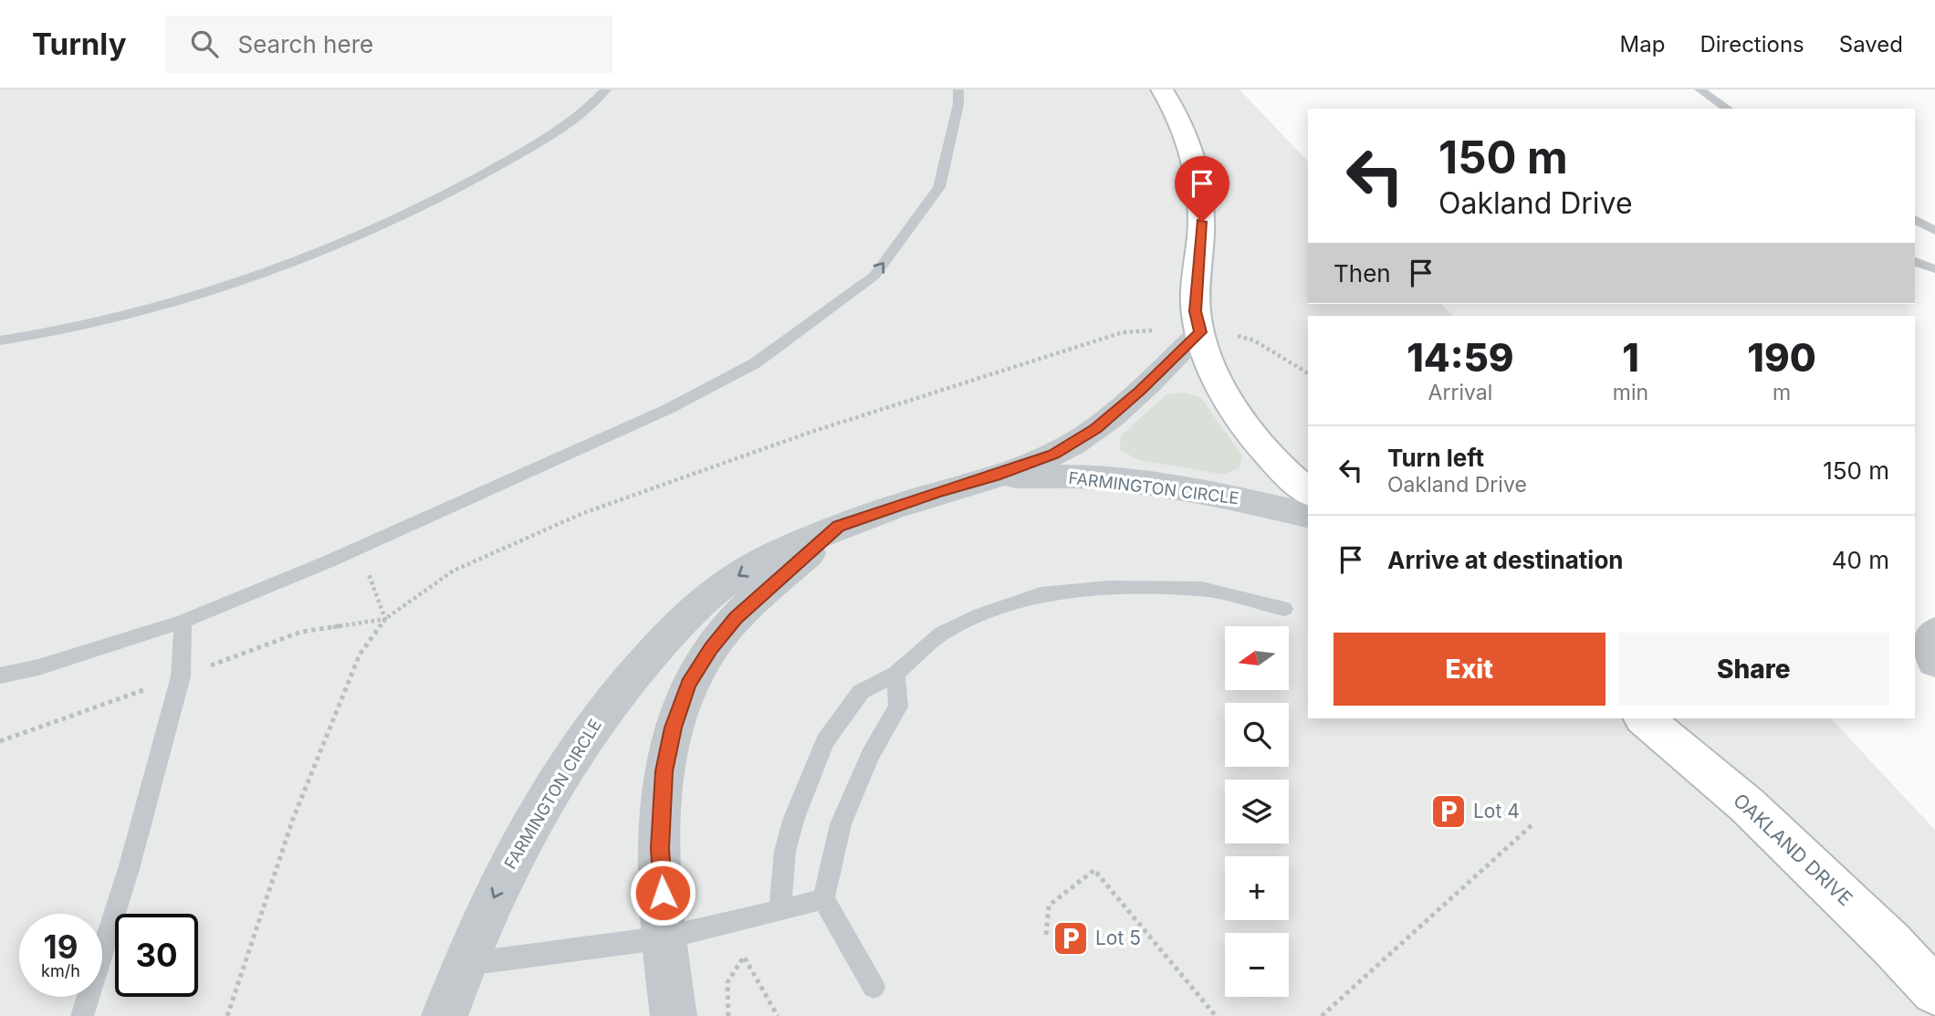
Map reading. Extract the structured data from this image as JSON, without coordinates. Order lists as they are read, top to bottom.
{
  "streets": {
    "street": ["FARMINGTON CIRCLE", "OAKLAND DRIVE"]
  },
  "places": {
    "parking": ["Lot 4", "Lot 5"]
  },
  "north": "left",
  "page": {
    "header": "Turnly",
    "search": "Search here",
    "nav": ["Map", "Directions", "Saved"],
    "turn": ["150 m", "Oakland Drive"],
    "then": "Then",
    "eta": [
      "14:59",
      "Arrival",
      "1",
      "min",
      "190",
      "m"
    ],
    "list": [
      {
        "name": "Turn left",
        "note": "Oakland Drive",
        "value": "150 m"
      },
      {
        "name": "Arrive at destination",
        "value": "40 m"
      }
    ],
    "buttons": ["Exit", "Share"],
    "map_buttons": ["+", "−"],
    "speed": "19 km/h",
    "limit": "30"
  }
}
